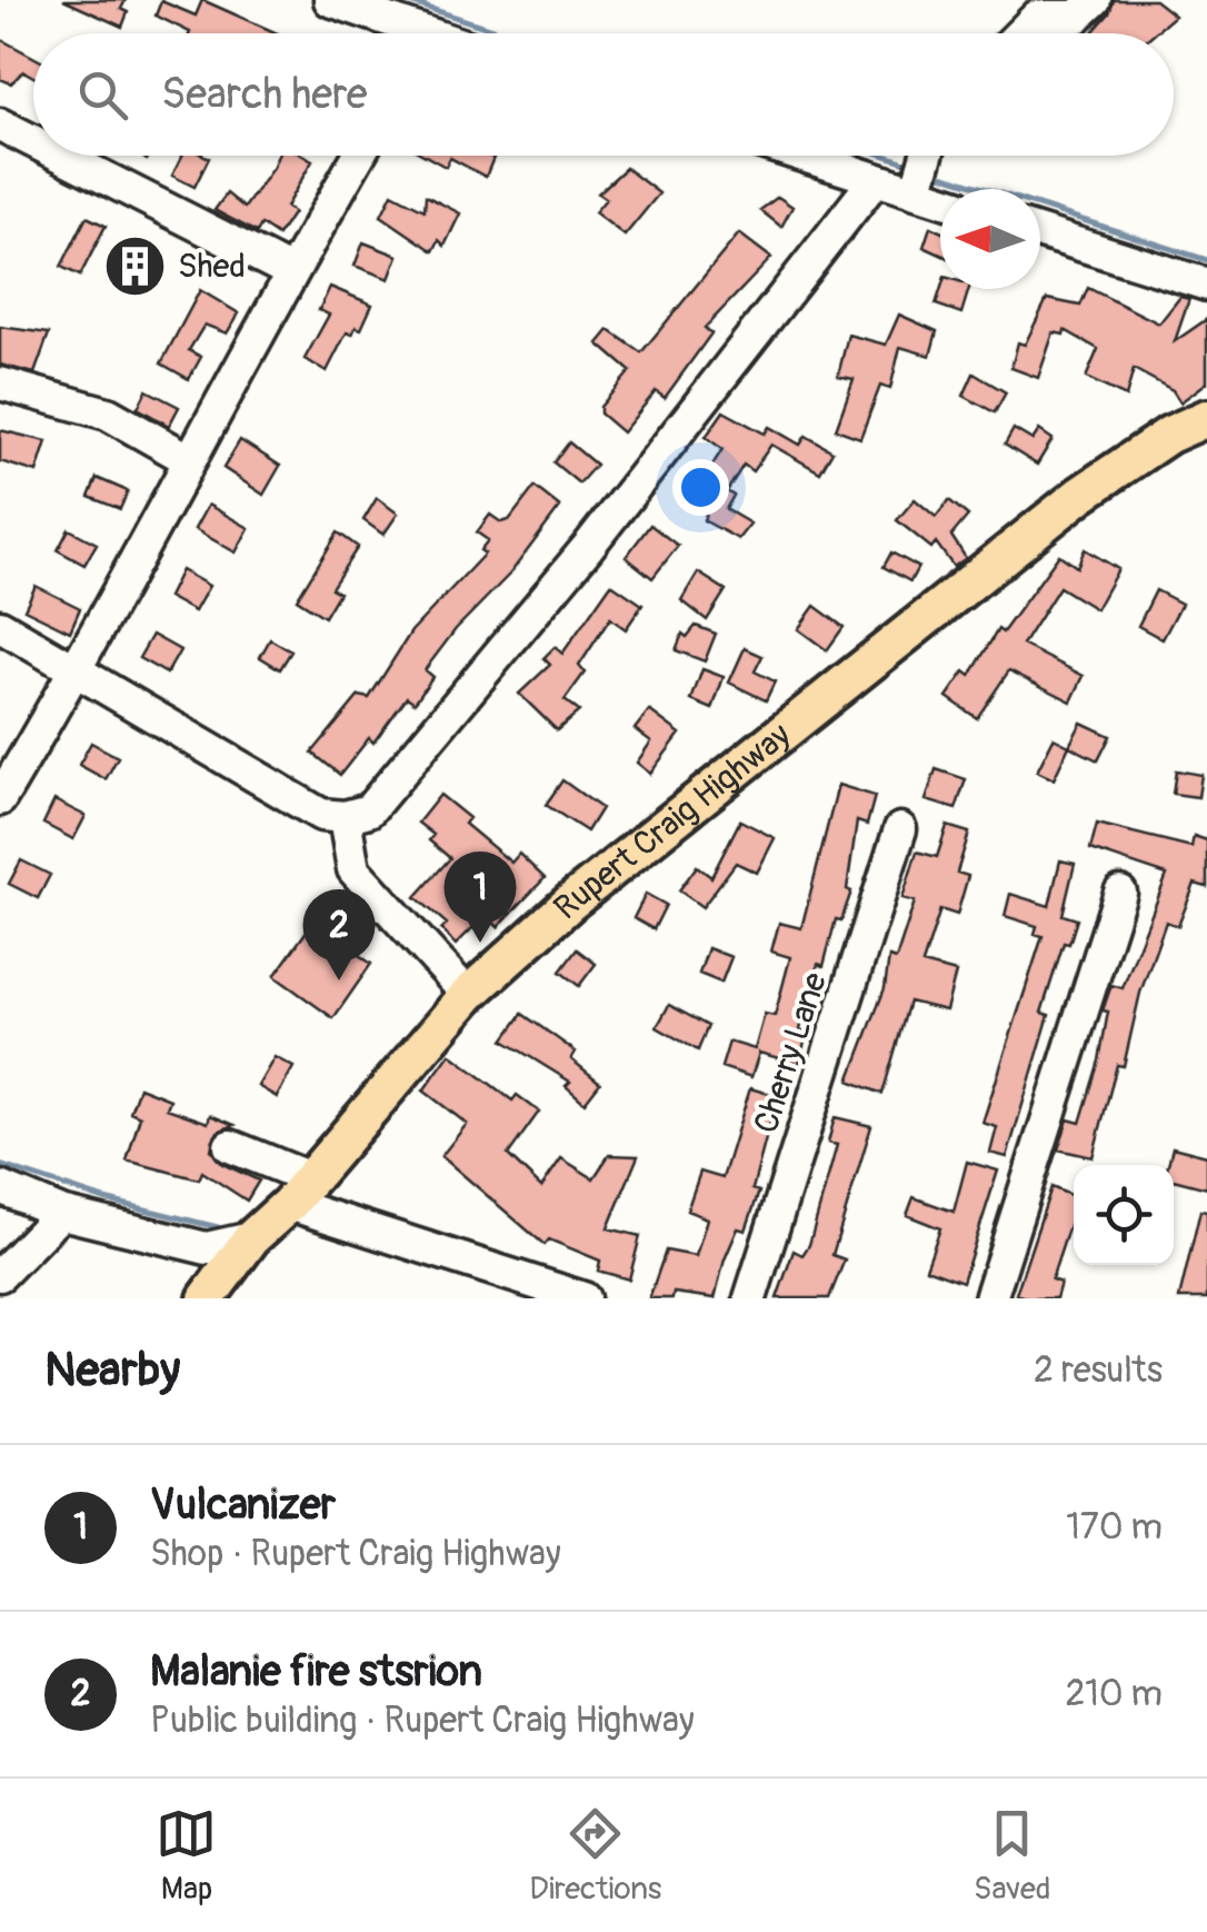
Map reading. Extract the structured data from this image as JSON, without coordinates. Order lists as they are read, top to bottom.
{
  "streets": {
    "main road": ["Rupert Craig Highway"],
    "street": ["Cherry Lane"]
  },
  "places": {
    "building": ["Shed"]
  },
  "north": "left",
  "page": {
    "search": "Search here",
    "pins": ["1", "2"],
    "heading": ["Nearby", "2 results"],
    "list": [
      {
        "mark": "1",
        "name": "Vulcanizer",
        "note": "Shop · Rupert Craig Highway",
        "value": "170 m"
      },
      {
        "mark": "2",
        "name": "Malanie fire stsrion",
        "note": "Public building · Rupert Craig Highway",
        "value": "210 m"
      }
    ],
    "nav": ["Map", "Directions", "Saved"]
  }
}
